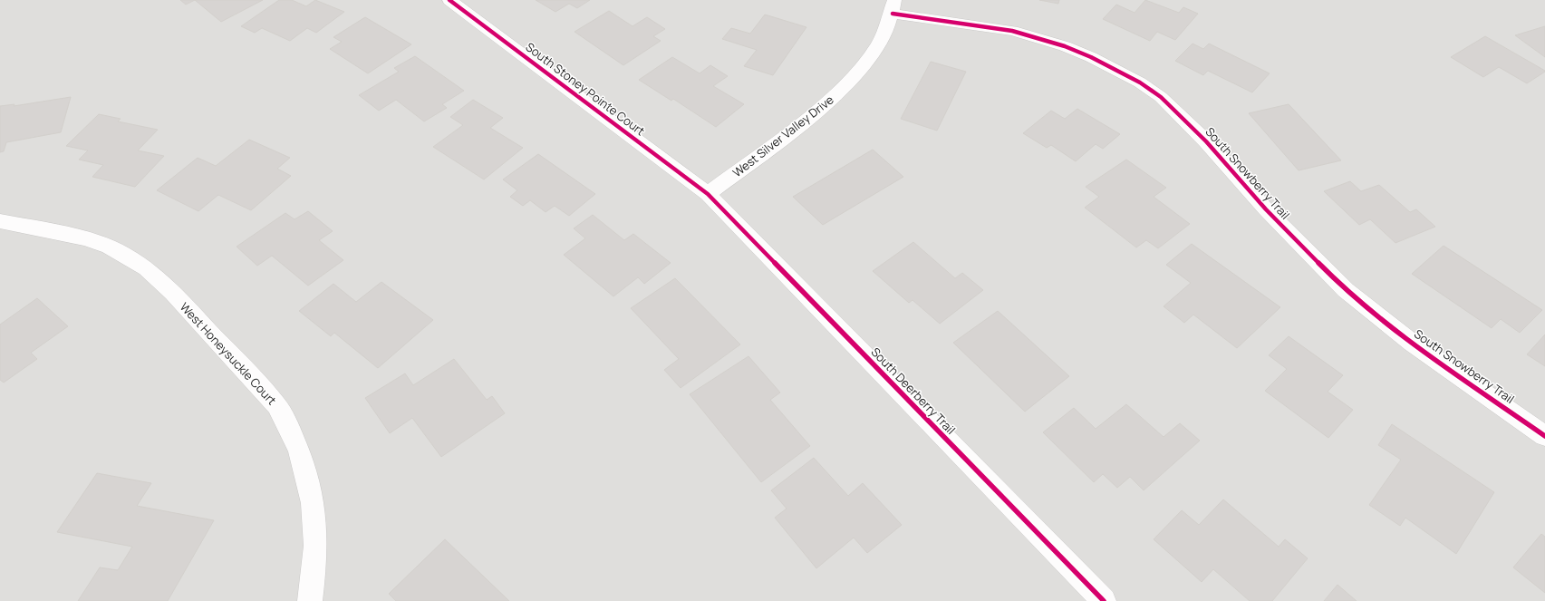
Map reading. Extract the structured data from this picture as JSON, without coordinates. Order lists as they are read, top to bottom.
{
  "streets": {
    "street": [
      "South Stoney Pointe Court",
      "West Silver Valley Drive",
      "South Snowberry Trail",
      "West Honeysuckle Court",
      "South Deerberry Trail"
    ]
  },
  "crossings": [
    ["South Stoney Pointe Court", "West Silver Valley Drive"],
    ["South Stoney Pointe Court", "South Deerberry Trail"],
    ["West Silver Valley Drive", "South Snowberry Trail"],
    ["West Silver Valley Drive", "South Deerberry Trail"]
  ]
}
